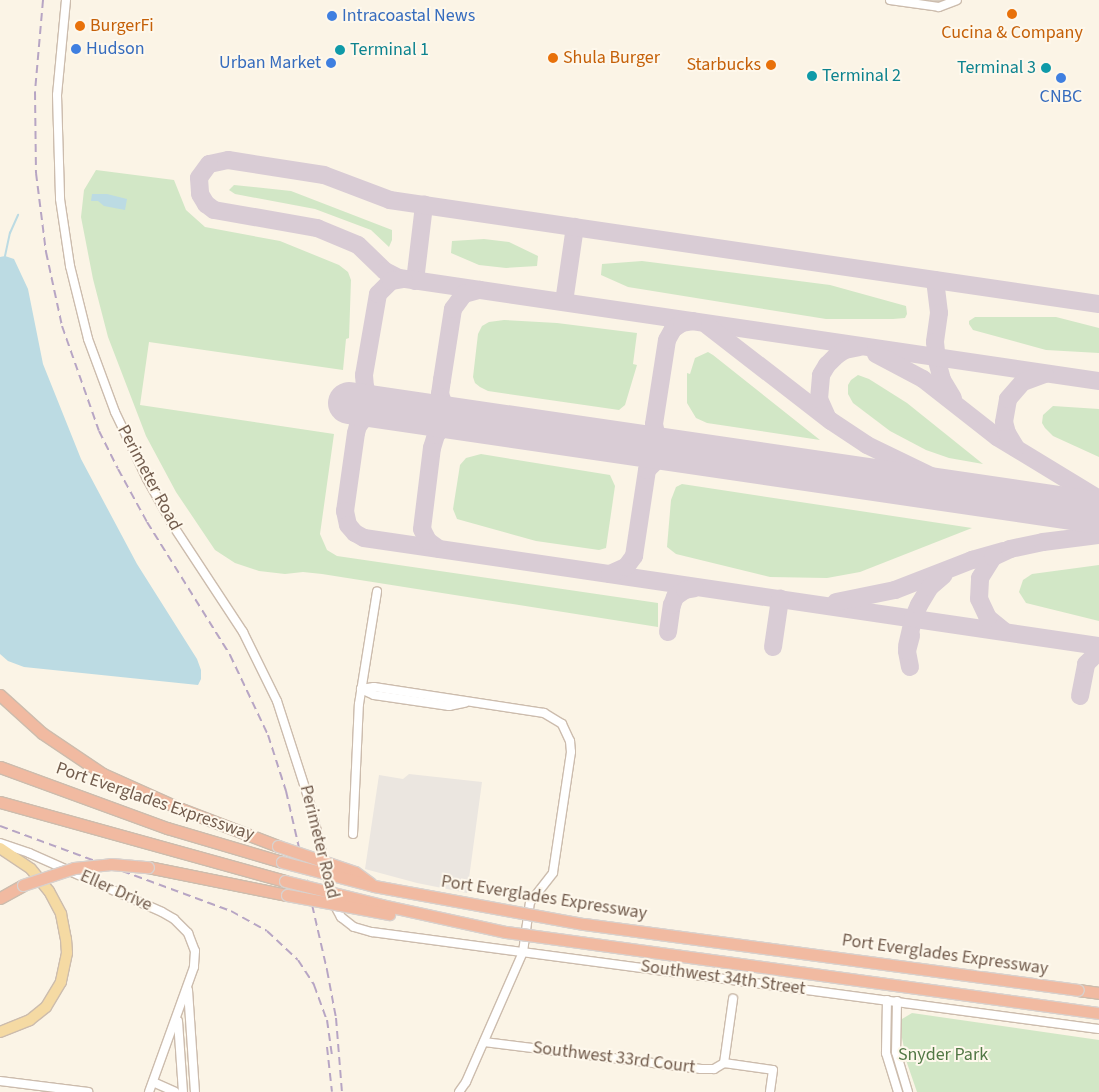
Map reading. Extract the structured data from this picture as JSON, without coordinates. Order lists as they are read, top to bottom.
{
  "streets": {
    "highway": ["Port Everglades Expressway"],
    "street": [
      "Perimeter Road",
      "Eller Drive",
      "Southwest 34th Street",
      "Southwest 33rd Court"
    ]
  },
  "crossings": [
    ["Perimeter Road", "Southwest 34th Street"]
  ],
  "parks": ["Snyder Park"],
  "places": [
    "Cucina & Company",
    "Intracoastal News",
    "BurgerFi",
    "Hudson",
    "Terminal 1",
    "Shula Burger",
    "Urban Market",
    "Starbucks",
    "Terminal 3",
    "Terminal 2",
    "CNBC"
  ]
}
